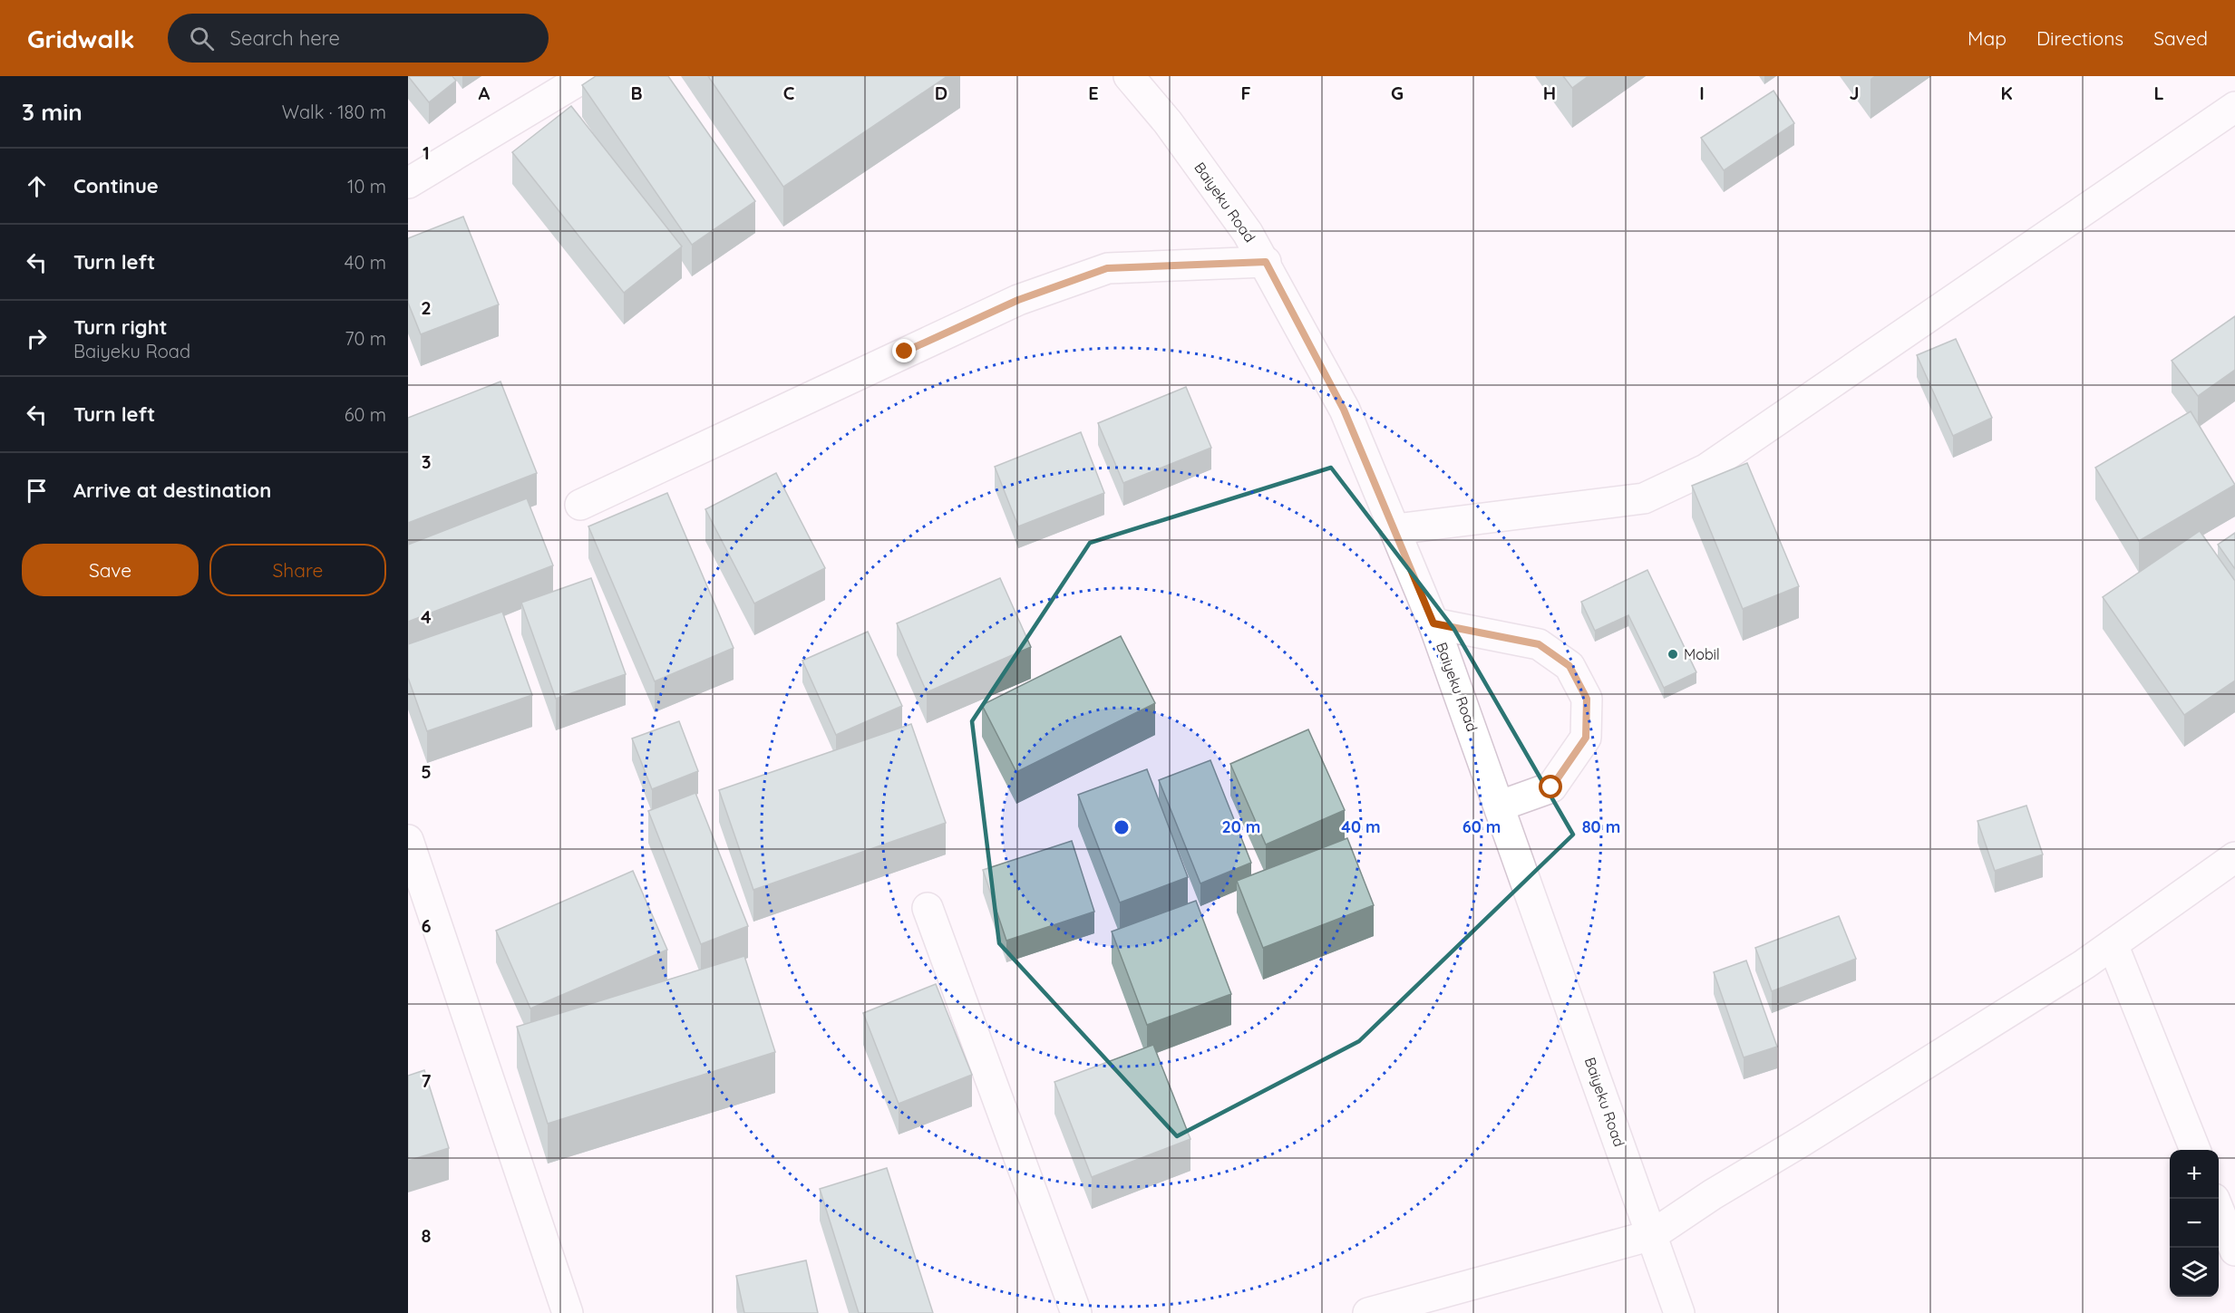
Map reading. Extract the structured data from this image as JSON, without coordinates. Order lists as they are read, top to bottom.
{
  "streets": {
    "street": ["Baiyeku Road"]
  },
  "places": ["Mobil"],
  "page": {
    "header": "Gridwalk",
    "search": "Search here",
    "nav": ["Map", "Directions", "Saved"],
    "heading": ["3 min", "Walk · 180 m"],
    "list": [
      ["Continue", "10 m"],
      ["Turn left", "40 m"],
      ["Turn right", "Baiyeku Road", "70 m"],
      ["Turn left", "60 m"],
      "Arrive at destination"
    ],
    "buttons": ["Save", "Share"],
    "map_buttons": ["+", "−"]
  },
  "grid": {
    "columns": [
      "A",
      "B",
      "C",
      "D",
      "E",
      "F",
      "G",
      "H",
      "I",
      "J",
      "K",
      "L"
    ],
    "rows": [
      "1",
      "2",
      "3",
      "4",
      "5",
      "6",
      "7",
      "8"
    ]
  },
  "rings": [
    "20 m",
    "40 m",
    "60 m",
    "80 m"
  ]
}
